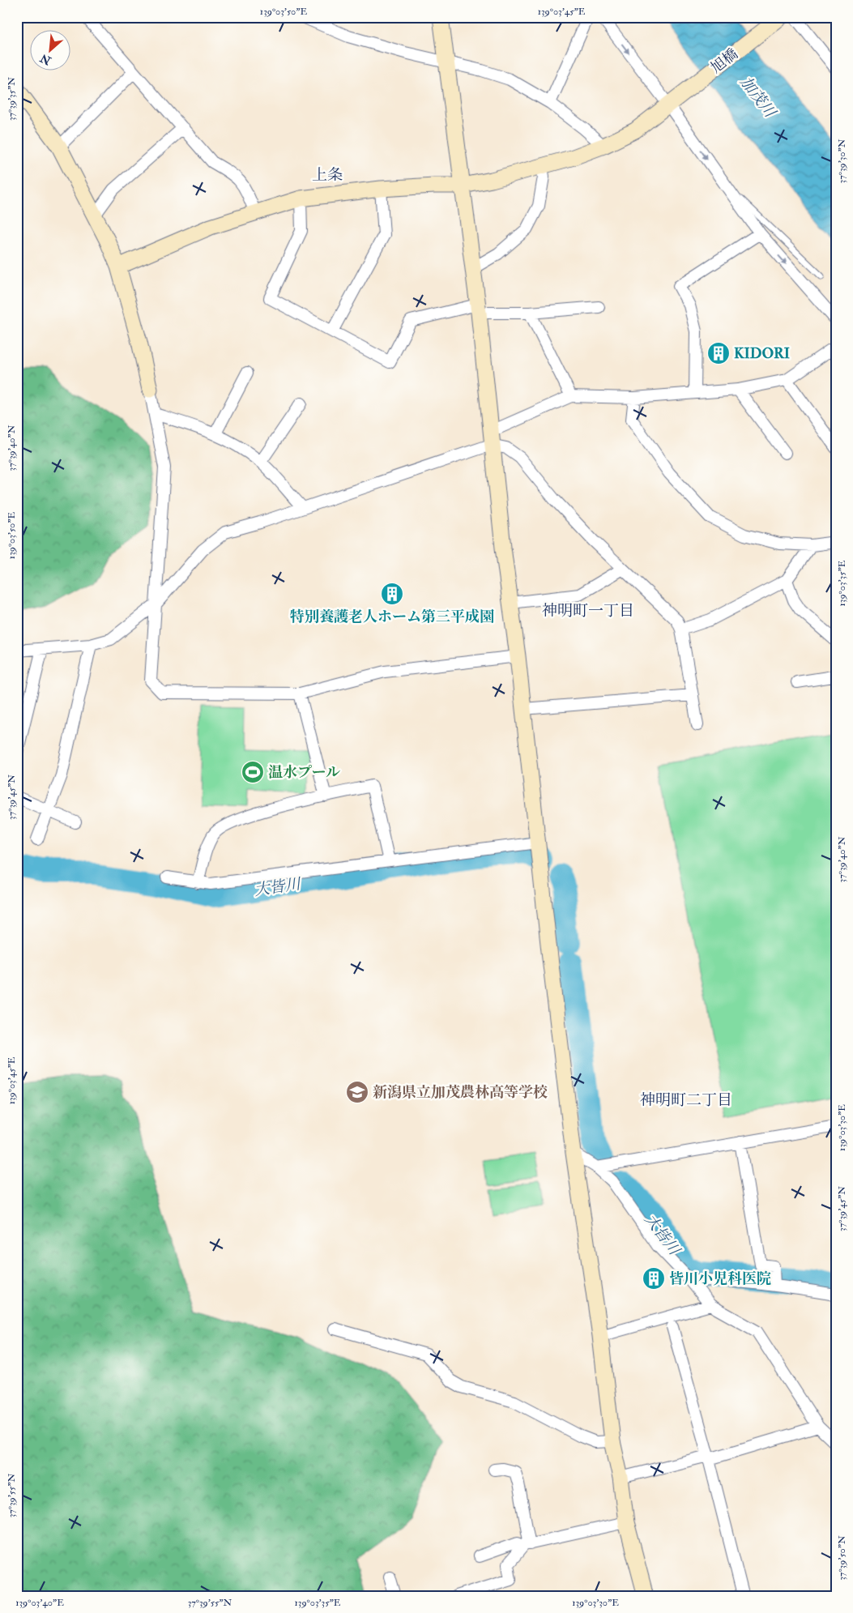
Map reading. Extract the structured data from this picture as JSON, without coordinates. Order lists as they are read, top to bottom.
{
  "streets": {
    "street": ["旭橋"]
  },
  "districts": ["上条", "神明町一丁目", "神明町二丁目"],
  "water": ["加茂川", "大皆川"],
  "places": {
    "building": ["KIDORI", "特別養護老人ホーム第三平成園", "皆川小児科医院"],
    "sports": ["温水プール"],
    "school or university": ["新潟県立加茂農林高等学校"]
  },
  "north": "bottom left",
  "coordinates": [
    "139°03'50\"E",
    "139°03'45\"E",
    "37°39'35\"N",
    "37°39'30\"N",
    "37°39'40\"N",
    "139°03'35\"E",
    "37°39'45\"N",
    "139°03'30\"E",
    "37°39'55\"N",
    "37°39'50\"N",
    "139°03'40\"E"
  ]
}
